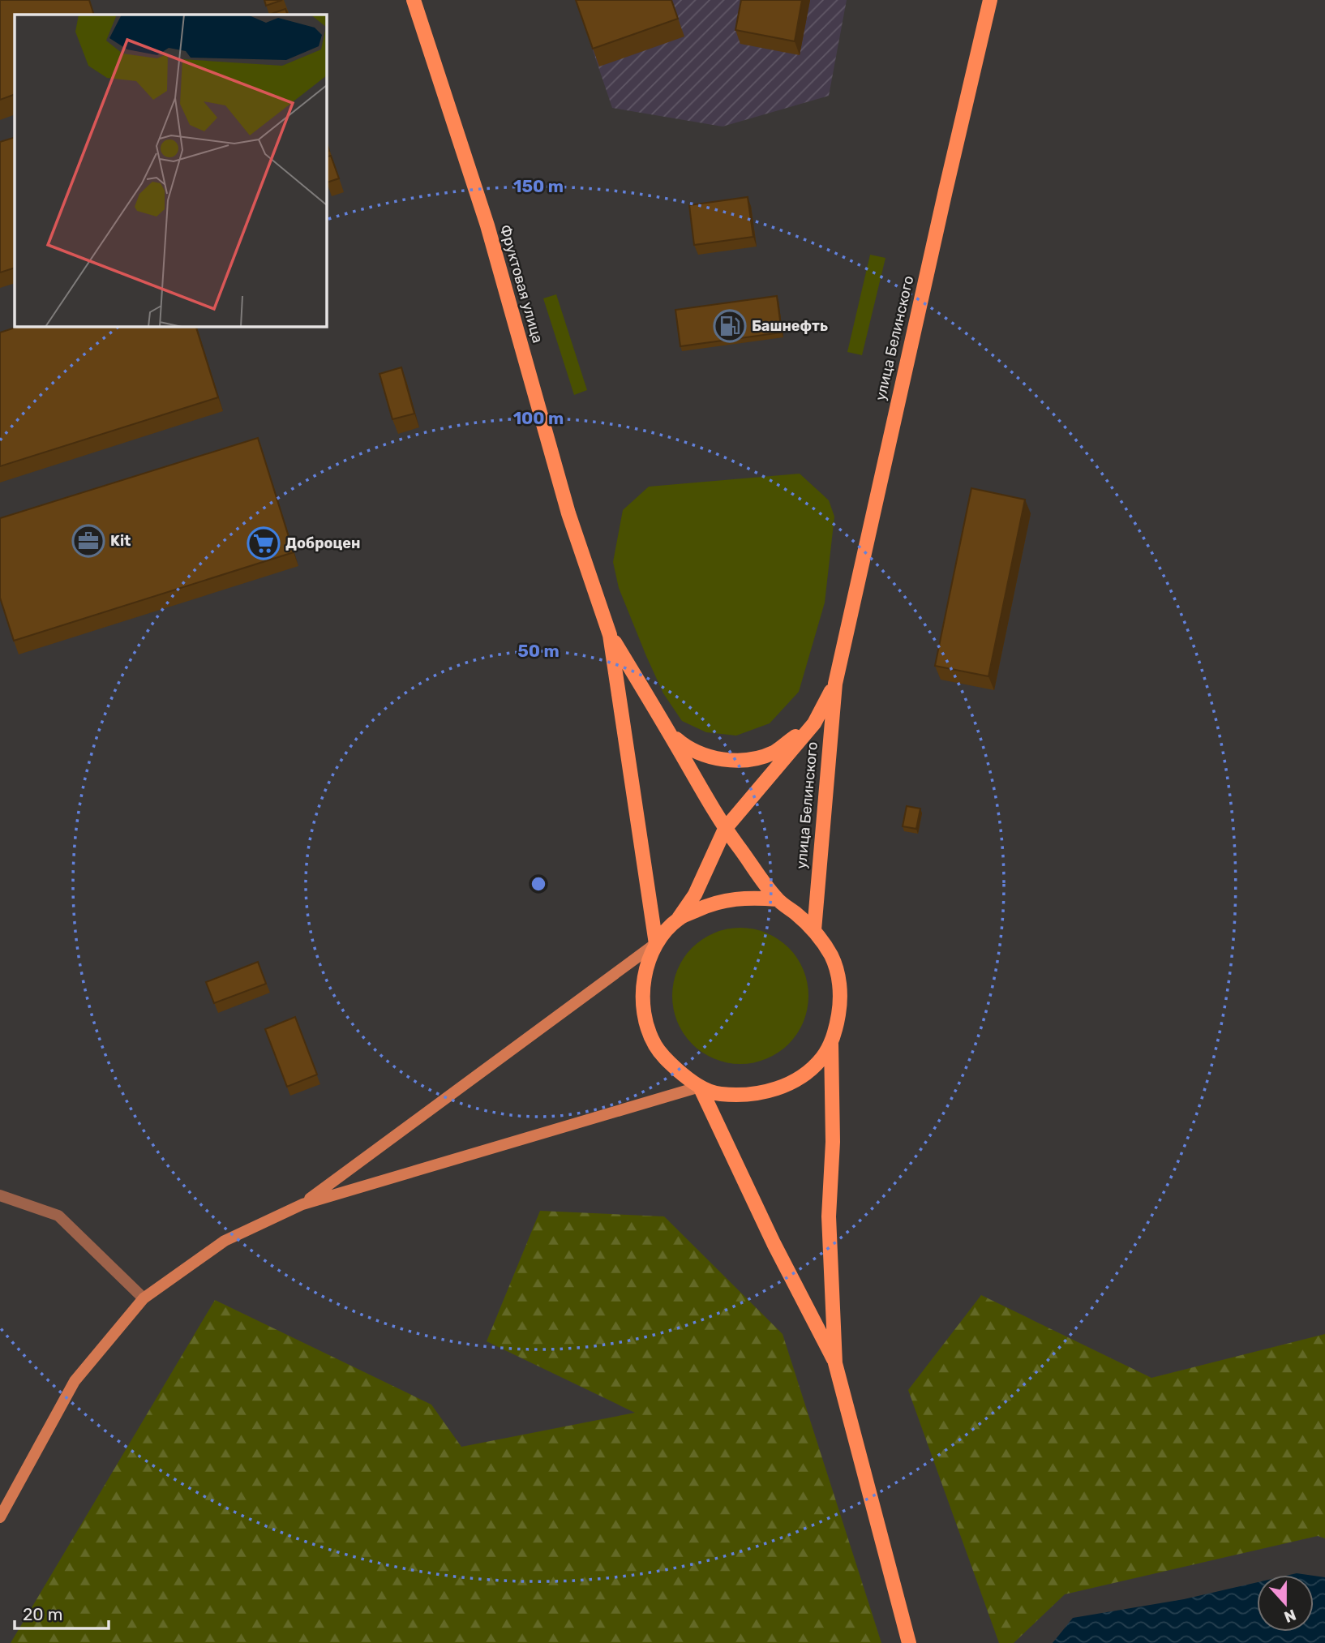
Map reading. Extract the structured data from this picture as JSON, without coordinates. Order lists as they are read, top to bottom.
{
  "streets": {
    "main road": ["Фруктовая улица", "улица Белинского"]
  },
  "places": {
    "fuel station": ["Башнефть"],
    "office": ["Kit"],
    "supermarket": ["Доброцен"]
  },
  "scale_bar": "20 m",
  "north": "bottom",
  "rings": ["150 m", "100 m", "50 m"]
}
